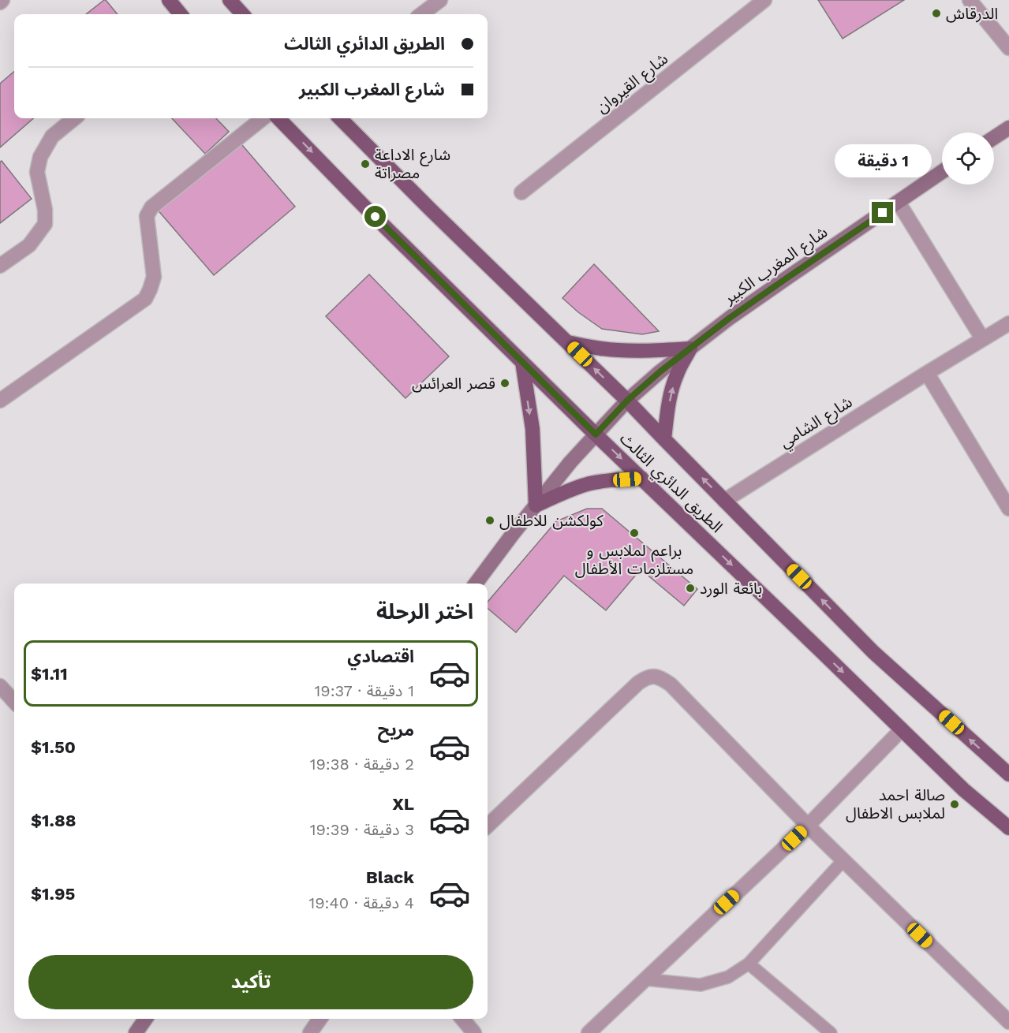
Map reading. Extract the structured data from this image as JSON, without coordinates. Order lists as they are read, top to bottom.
{
  "streets": {
    "main road": ["الطريق الدائري الثالث"],
    "street": ["شارع القيروان", "شارع المغرب الكبير", "شارع الشامي"]
  },
  "crossings": [
    ["شارع المغرب الكبير", "الطريق الدائري الثالث"],
    ["شارع الشامي", "الطريق الدائري الثالث"]
  ],
  "places": [
    "الدرقاش",
    "شارع الاداعة مصراتة",
    "قصر العرائس",
    "كولكشن للاطفال",
    "براعم لملابس و مستلزمات الأطفال",
    "بائعة الورد",
    "صالة احمد لملابس الاطفال"
  ],
  "page": {
    "banner": ["الطريق الدائري الثالث", "شارع المغرب الكبير"],
    "bubble": "1 دقيقة",
    "heading": "اختر الرحلة",
    "list": [
      {
        "name": "اقتصادي",
        "note": "1 دقيقة · 19:37",
        "value": "$1.11"
      },
      {
        "name": "مريح",
        "note": "2 دقيقة · 19:38",
        "value": "$1.50"
      },
      {
        "name": "XL",
        "note": "3 دقيقة · 19:39",
        "value": "$1.88"
      },
      {
        "name": "Black",
        "note": "4 دقيقة · 19:40",
        "value": "$1.95"
      }
    ],
    "buttons": "تأكيد"
  }
}
